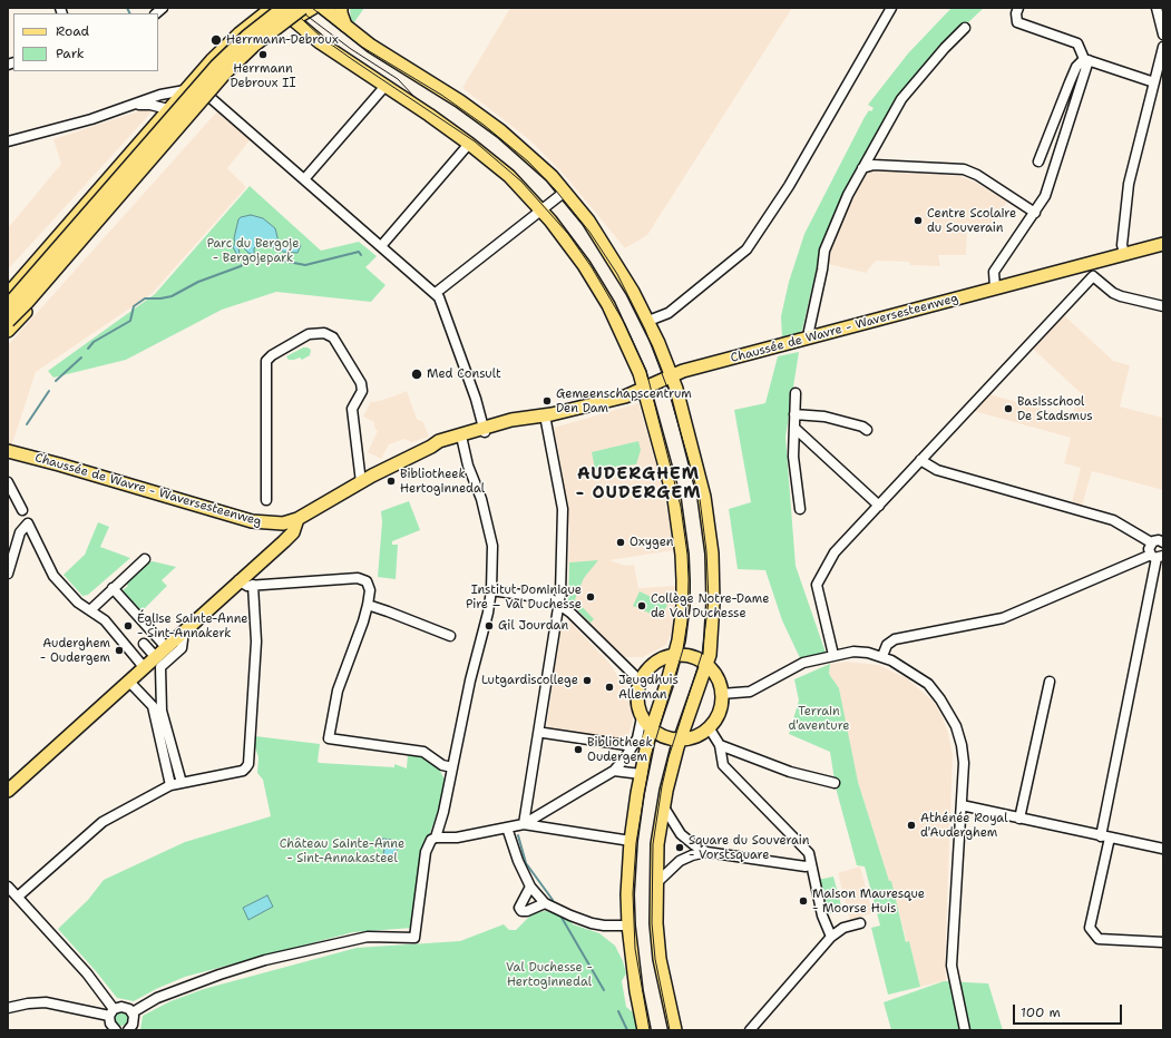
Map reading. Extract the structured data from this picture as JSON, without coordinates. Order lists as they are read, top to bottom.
{
  "streets": {
    "main road": ["Chaussée de Wavre - Waversesteenweg"]
  },
  "districts": ["AUDERGHEM - OUDERGEM"],
  "parks": [
    "Parc du Bergoje - Bergojepark",
    "Terrain d'aventure",
    "Château Sainte-Anne - Sint-Annakasteel",
    "Val Duchesse - Hertoginnedal"
  ],
  "places": [
    "Herrmann-Debroux",
    "Herrmann Debroux II",
    "Centre Scolaire du Souverain",
    "Med Consult",
    "Gemeenschapscentrum Den Dam",
    "Basisschool De Stadsmus",
    "Bibliotheek Hertoginnedal",
    "Oxygen",
    "Institut Dominique Pire – Val Duchesse",
    "Collège Notre-Dame de Val Duchesse",
    "Église Sainte-Anne - Sint-Annakerk",
    "Gil Jourdan",
    "Auderghem - Oudergem",
    "Lutgardiscollege",
    "Jeugdhuis Alleman",
    "Bibliotheek Oudergem",
    "Athénée Royal d'Auderghem",
    "Square du Souverain - Vorstsquare",
    "Maison Mauresque - Moorse Huis"
  ],
  "legend": ["Road", "Park"],
  "scale_bar": "100 m"
}
